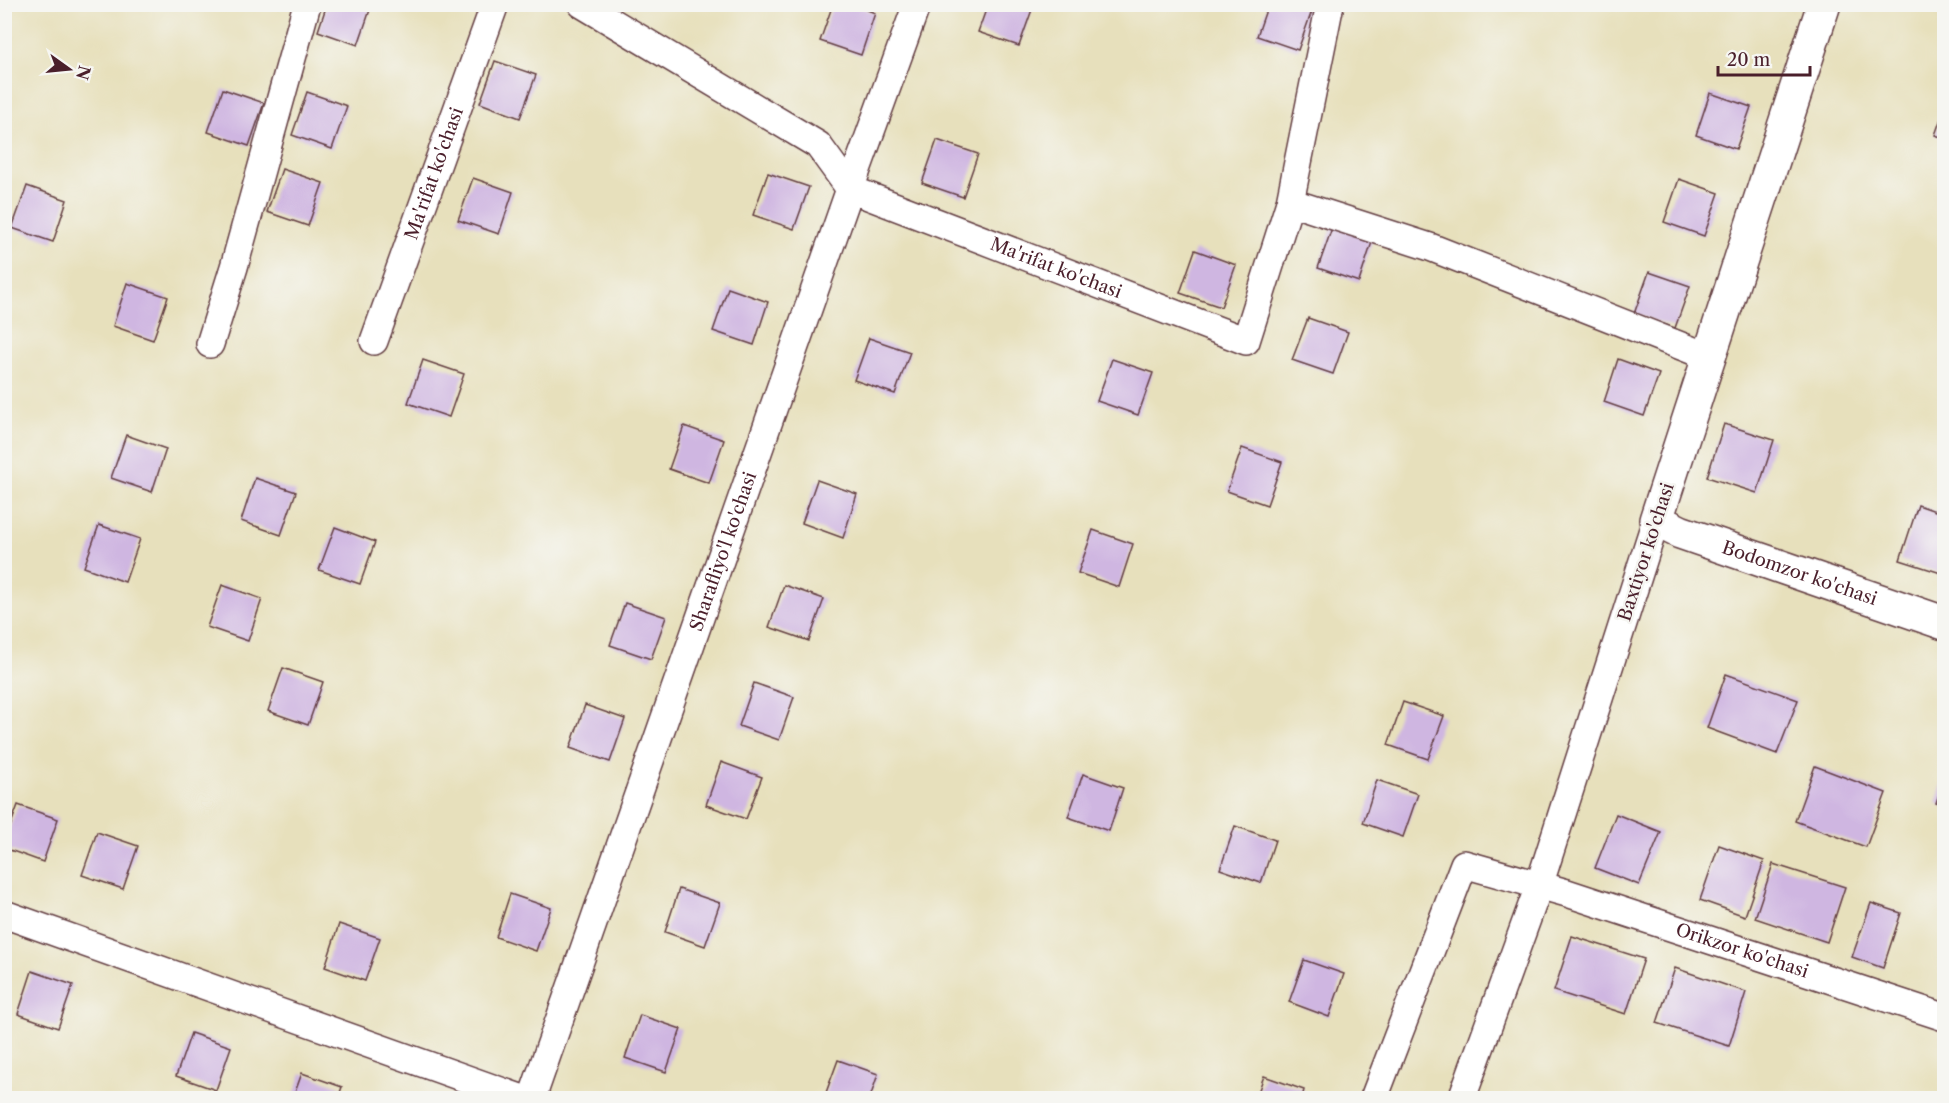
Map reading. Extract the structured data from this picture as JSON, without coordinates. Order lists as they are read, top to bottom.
{
  "streets": {
    "street": [
      "Ma'rifat ko'chasi",
      "Sharafliyo'l ko'chasi",
      "Baxtiyor ko'chasi",
      "Bodomzor ko'chasi",
      "Orikzor ko'chasi"
    ]
  },
  "crossings": [
    ["Ma'rifat ko'chasi", "Sharafliyo'l ko'chasi"],
    ["Baxtiyor ko'chasi", "Bodomzor ko'chasi"],
    ["Baxtiyor ko'chasi", "Orikzor ko'chasi"]
  ],
  "scale_bar": "20 m",
  "north": "right"
}
